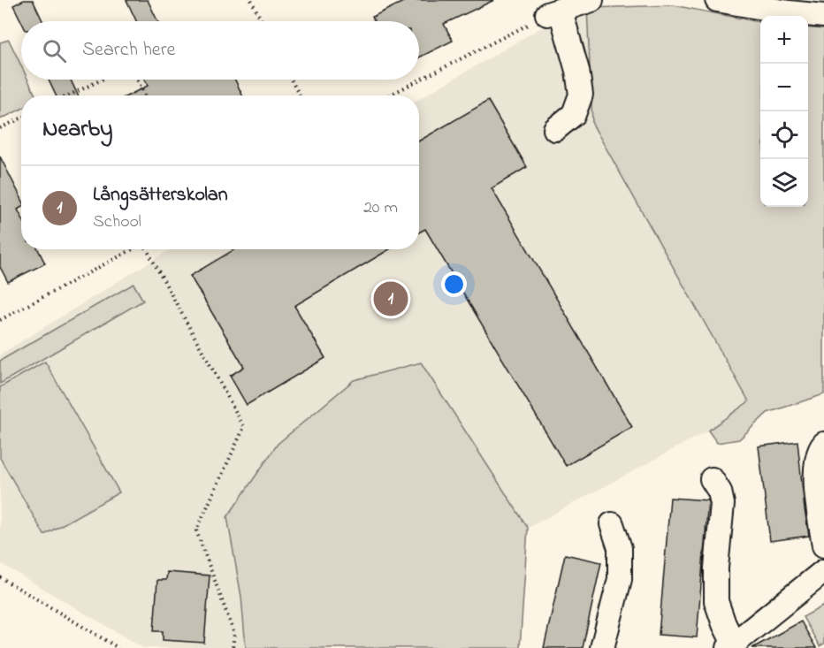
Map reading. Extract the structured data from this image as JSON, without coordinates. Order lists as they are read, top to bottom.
{
  "page": {
    "map_buttons": ["+", "−"],
    "search": "Search here",
    "heading": "Nearby",
    "list": [
      {
        "mark": "1",
        "name": "Långsätterskolan",
        "note": "School",
        "value": "20 m"
      }
    ],
    "pins": "1"
  }
}
